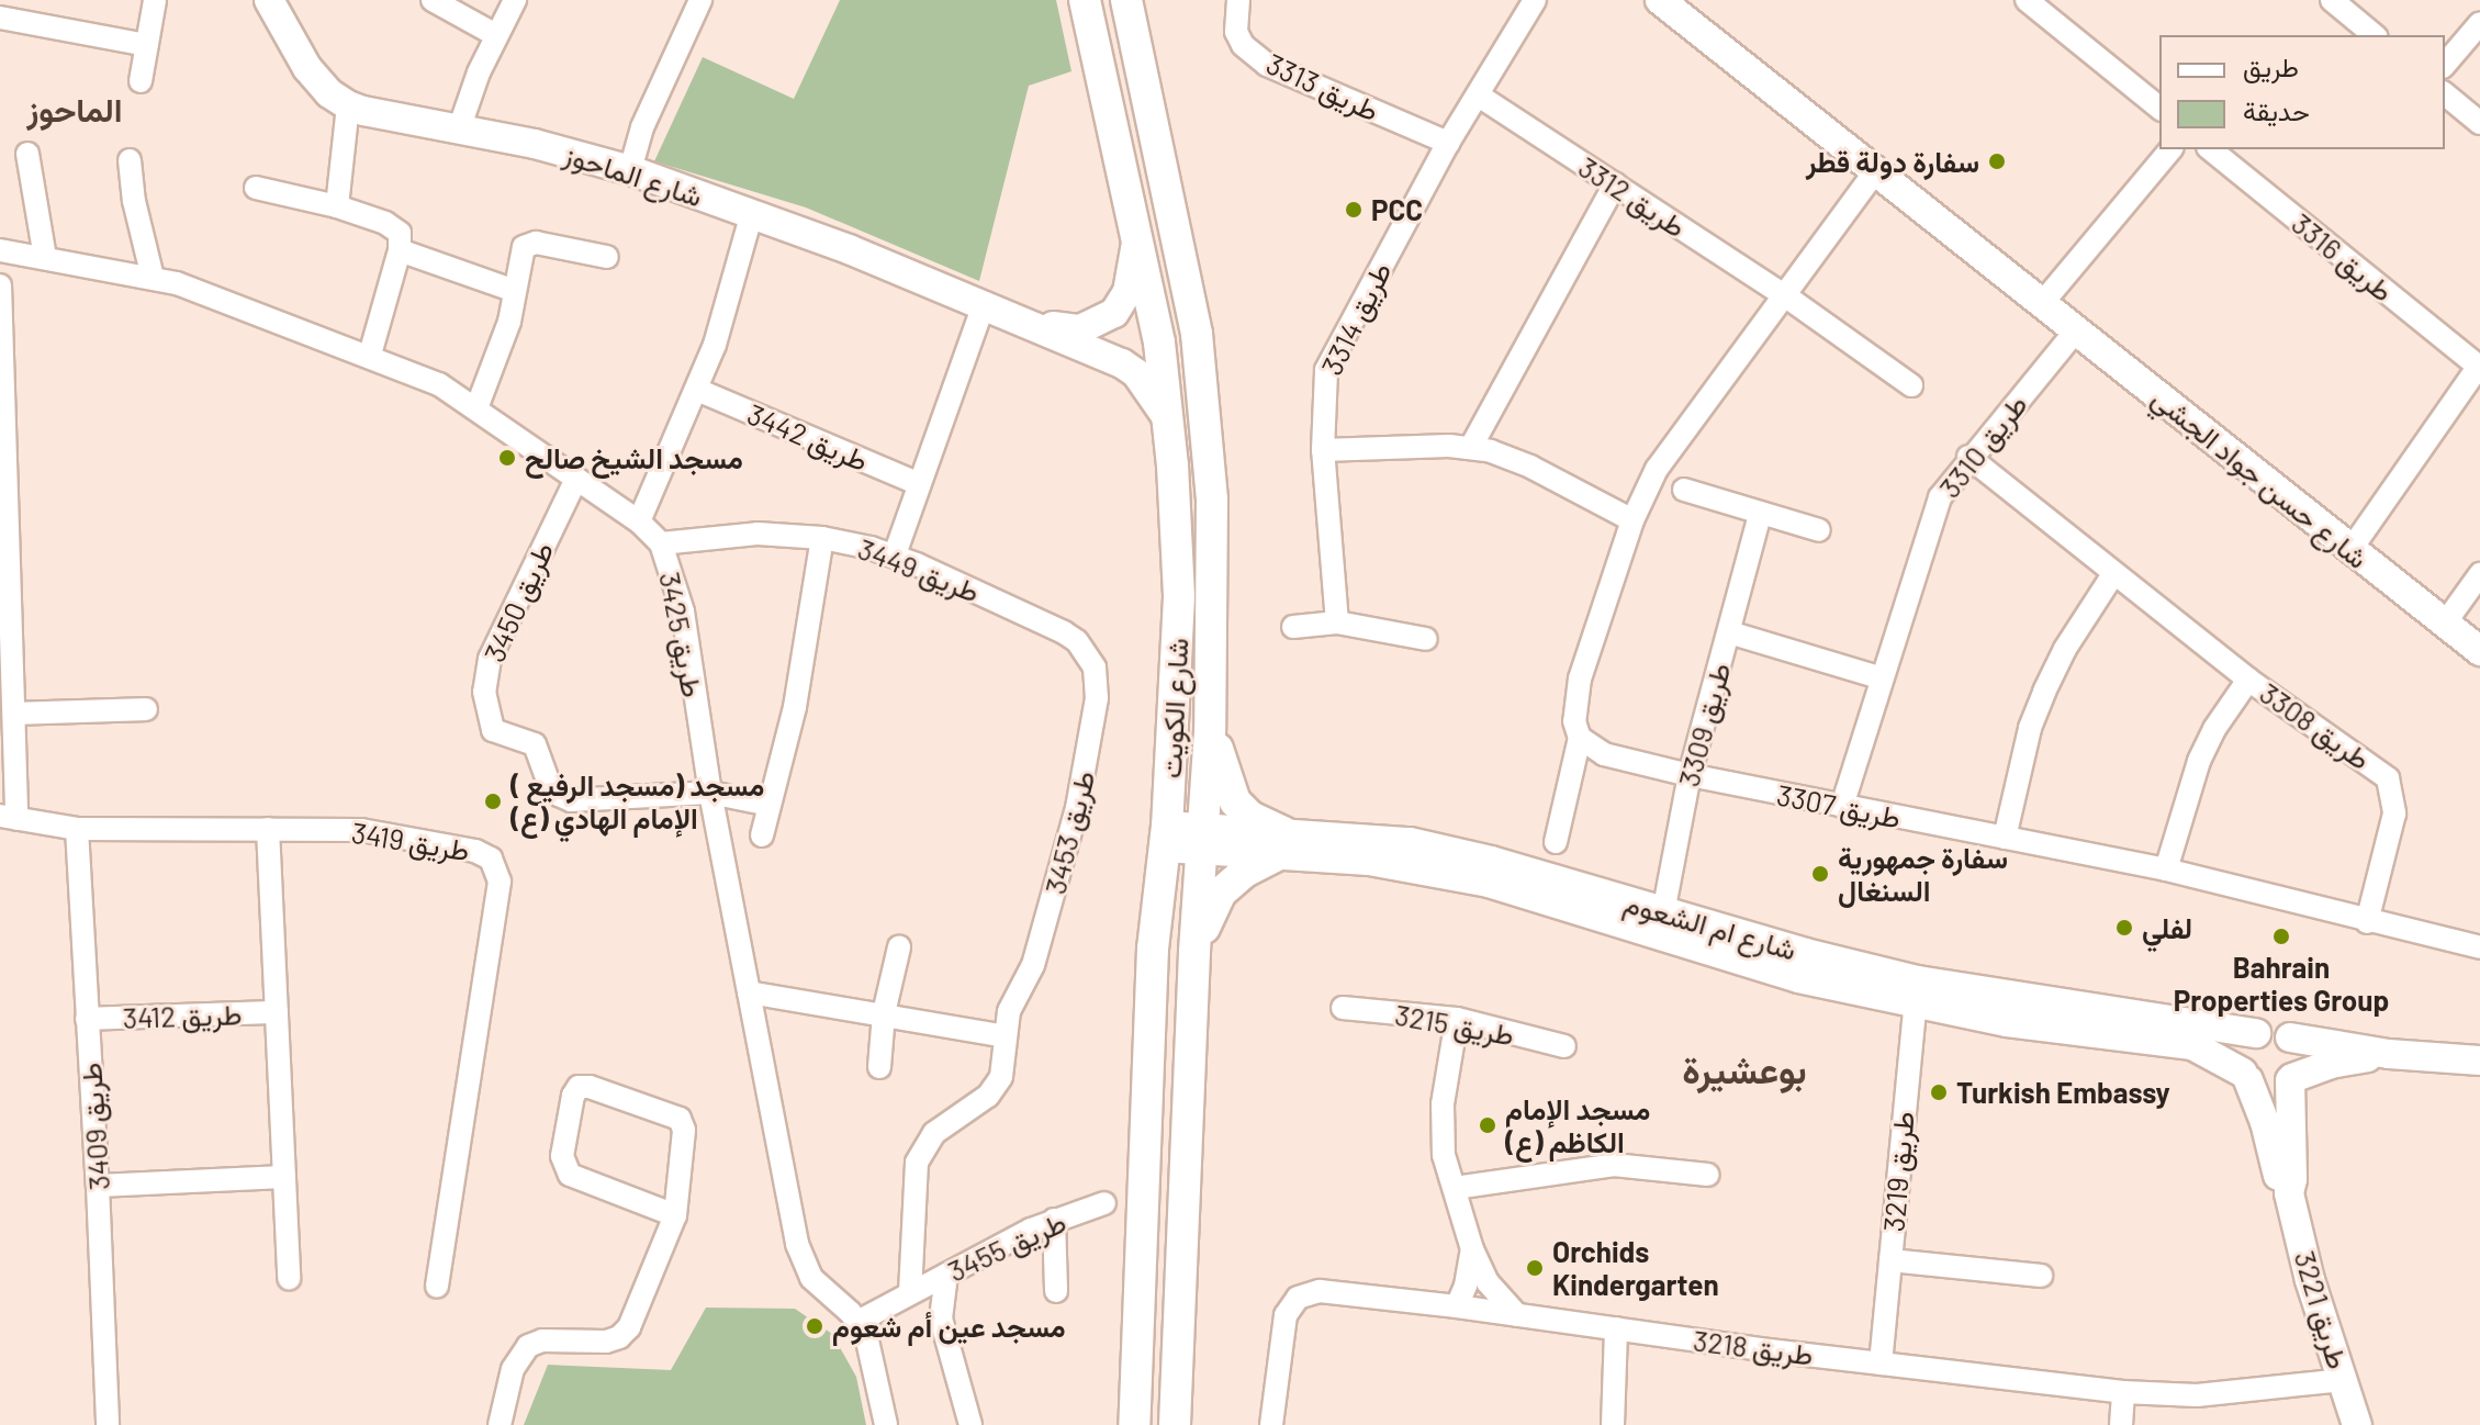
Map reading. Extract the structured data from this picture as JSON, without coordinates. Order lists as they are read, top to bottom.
{
  "streets": {
    "main road": ["شارع الكويت"],
    "street": [
      "طريق 3313",
      "شارع الماحوز",
      "طريق 3312",
      "طريق 3316",
      "طريق 3314",
      "طريق 3442",
      "طريق 3310",
      "شارع حسن جواد الجشي",
      "طريق 3449",
      "طريق 3450",
      "طريق 3425",
      "طريق 3309",
      "طريق 3308",
      "طريق 3307",
      "طريق 3453",
      "طريق 3419",
      "شارع ام الشعوم",
      "طريق 3412",
      "طريق 3215",
      "طريق 3409",
      "طريق 3219",
      "طريق 3455",
      "طريق 3221",
      "طريق 3218"
    ]
  },
  "crossings": [
    ["طريق 3313", "طريق 3314"],
    ["شارع الماحوز", "شارع الكويت"],
    ["طريق 3312", "طريق 3314"],
    ["طريق 3310", "شارع حسن جواد الجشي"],
    ["طريق 3310", "طريق 3308"],
    ["طريق 3310", "طريق 3307"],
    ["طريق 3449", "طريق 3425"],
    ["طريق 3449", "طريق 3453"],
    ["طريق 3450", "طريق 3425"],
    ["طريق 3425", "طريق 3455"],
    ["شارع الكويت", "شارع ام الشعوم"],
    ["طريق 3309", "طريق 3307"],
    ["طريق 3309", "شارع ام الشعوم"],
    ["طريق 3308", "طريق 3307"],
    ["طريق 3453", "طريق 3455"],
    ["طريق 3419", "طريق 3412"],
    ["طريق 3419", "طريق 3409"],
    ["شارع ام الشعوم", "طريق 3219"],
    ["شارع ام الشعوم", "طريق 3221"],
    ["طريق 3412", "طريق 3409"],
    ["طريق 3219", "طريق 3218"],
    ["طريق 3221", "طريق 3218"]
  ],
  "districts": ["الماحوز", "بوعشيرة"],
  "places": [
    "سفارة دولة قطر",
    "PCC",
    "مسجد الشيخ صالح",
    "( مسجد الرفيع) مسجد الإمام الهادي (ع)",
    "سفارة جمهورية السنغال",
    "لفلي",
    "Bahrain Properties Group",
    "Turkish Embassy",
    "مسجد الإمام الكاظم (ع)",
    "Orchids Kindergarten",
    "مسجد عين أم شعوم"
  ],
  "legend": ["طريق", "حديقة"]
}
